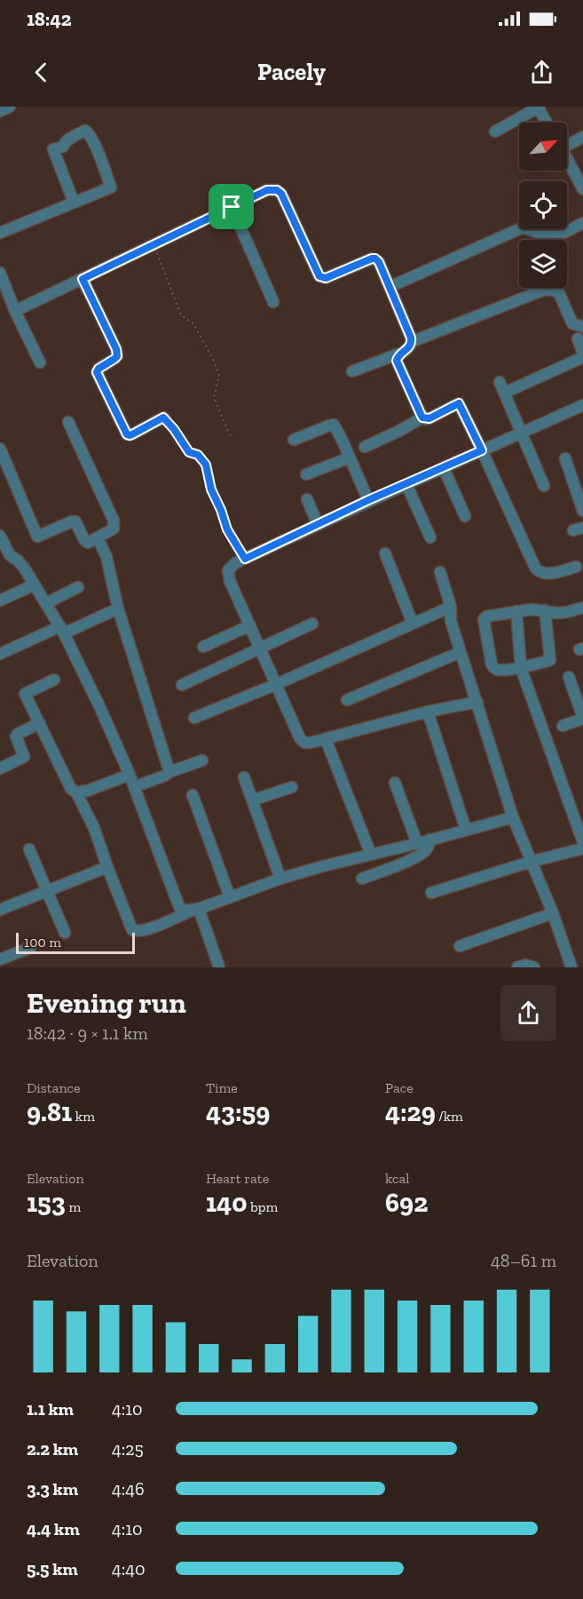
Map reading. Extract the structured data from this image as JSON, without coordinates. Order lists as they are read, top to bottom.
{
  "scale_bar": "100 m",
  "north": "top right",
  "page": {
    "status": "18:42",
    "header": "Pacely",
    "scale": "100 m",
    "heading": ["Evening run", "18:42 · 9 × 1.1 km"],
    "stats": [
      ["Distance", "9.81 km"],
      ["Time", "43:59"],
      ["Pace", "4:29 /km"],
      ["Elevation", "153 m"],
      ["Heart rate", "140 bpm"],
      ["kcal", "692"]
    ],
    "chart": ["Elevation", "48–61 m"],
    "list": [
      {
        "name": "1.1 km",
        "note": "4:10"
      },
      {
        "name": "2.2 km",
        "note": "4:25"
      },
      {
        "name": "3.3 km",
        "note": "4:46"
      },
      {
        "name": "4.4 km",
        "note": "4:10"
      },
      {
        "name": "5.5 km",
        "note": "4:40"
      }
    ]
  }
}
